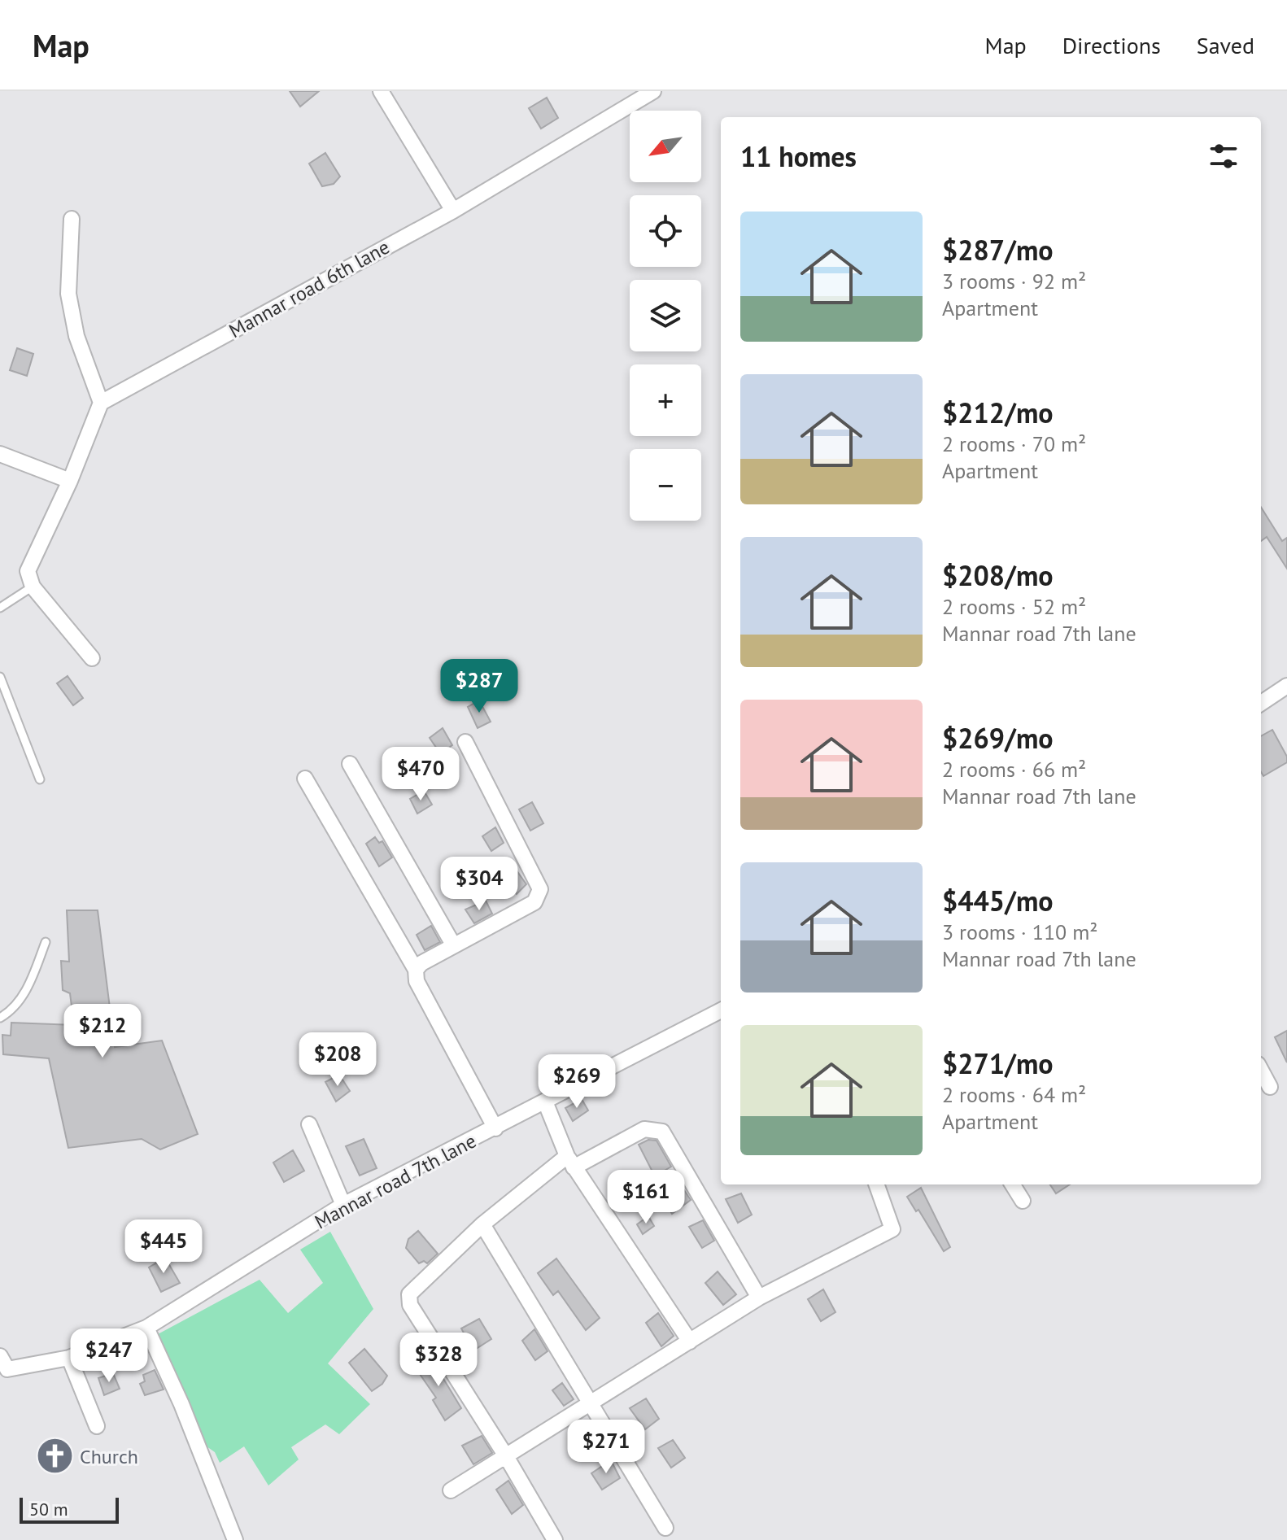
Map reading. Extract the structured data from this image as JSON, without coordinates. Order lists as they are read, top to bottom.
{
  "streets": {
    "street": ["Mannar road 6th lane", "Mannar road 7th lane"]
  },
  "places": {
    "church": ["Church"]
  },
  "scale_bar": "50 m",
  "north": "bottom left",
  "page": {
    "header": "Map",
    "nav": ["Map", "Directions", "Saved"],
    "map_buttons": ["+", "−"],
    "heading": "11 homes",
    "list": [
      {
        "name": "$287/mo",
        "note": "3 rooms · 92 m² · Apartment"
      },
      {
        "name": "$212/mo",
        "note": "2 rooms · 70 m² · Apartment"
      },
      {
        "name": "$208/mo",
        "note": "2 rooms · 52 m² · Mannar road 7th lane"
      },
      {
        "name": "$269/mo",
        "note": "2 rooms · 66 m² · Mannar road 7th lane"
      },
      {
        "name": "$445/mo",
        "note": "3 rooms · 110 m² · Mannar road 7th lane"
      },
      {
        "name": "$271/mo",
        "note": "2 rooms · 64 m² · Apartment"
      }
    ],
    "price": [
      "$287",
      "$470",
      "$304",
      "$212",
      "$208",
      "$269",
      "$161",
      "$445",
      "$247",
      "$328",
      "$271"
    ],
    "scale": "50 m"
  }
}
